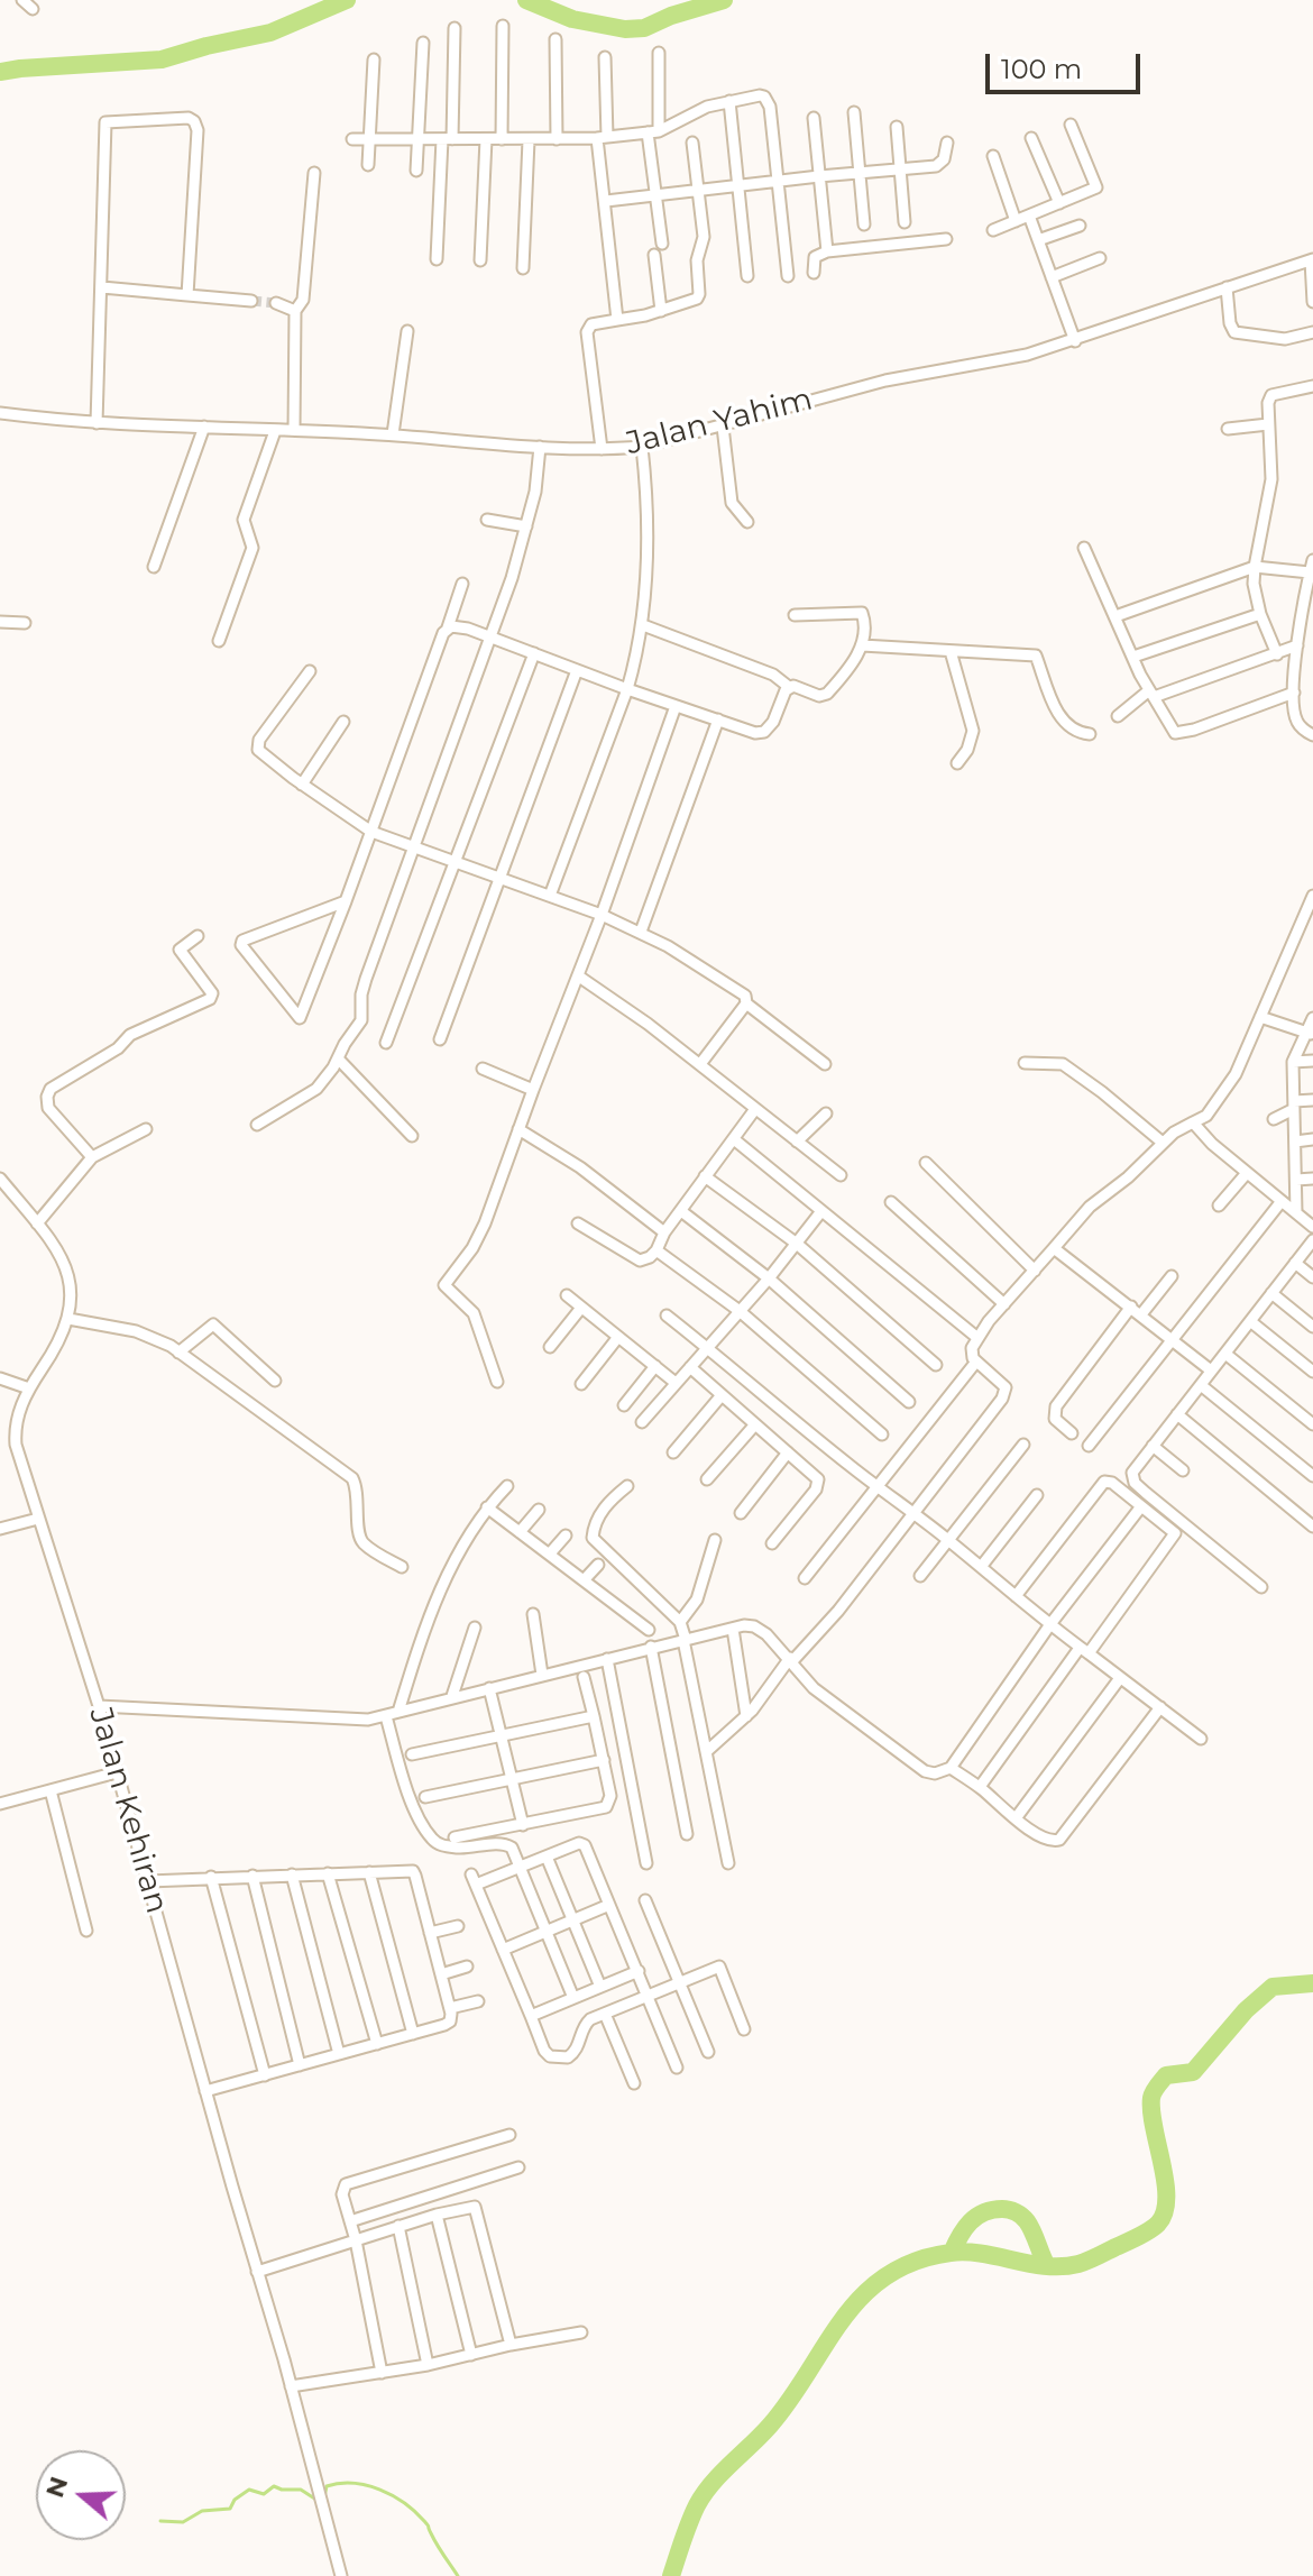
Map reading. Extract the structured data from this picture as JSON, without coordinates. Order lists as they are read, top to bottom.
{
  "streets": {
    "street": ["Jalan Yahim", "Jalan Kehiran"]
  },
  "scale_bar": "100 m",
  "north": "left"
}
